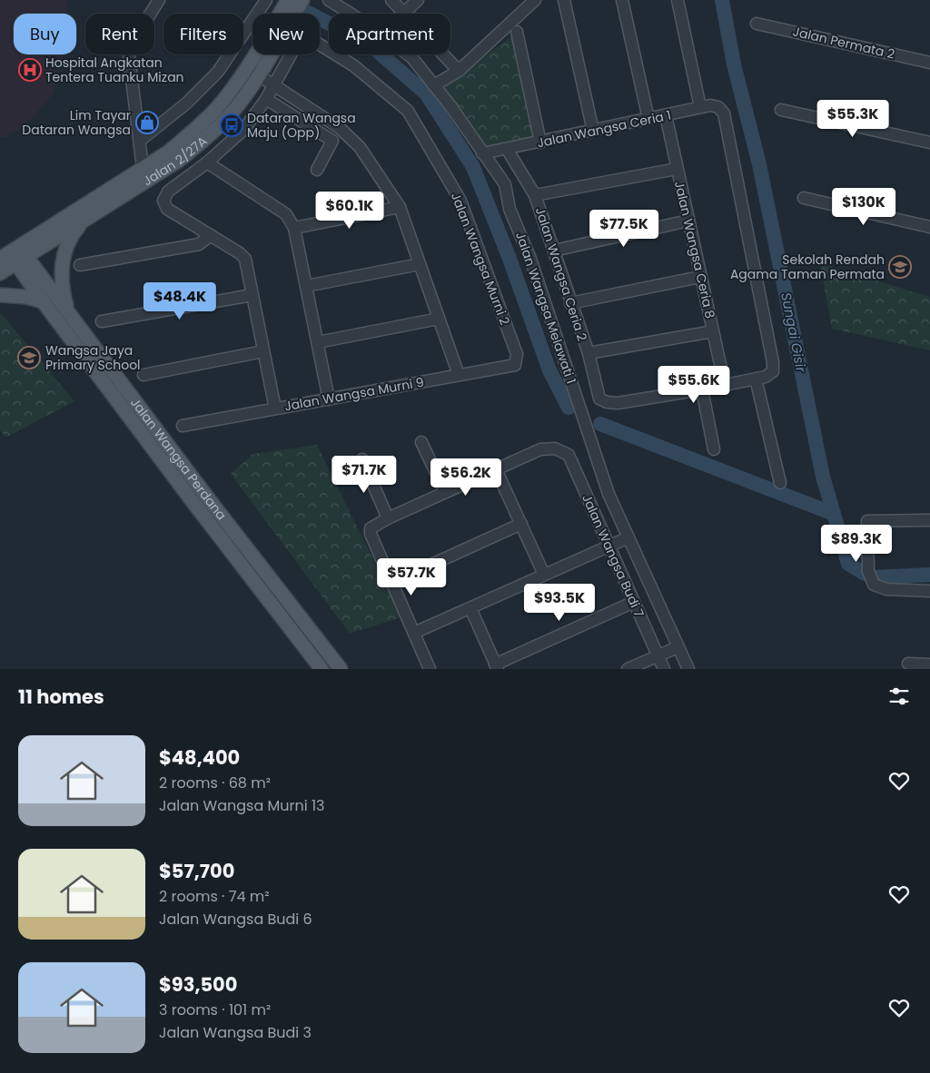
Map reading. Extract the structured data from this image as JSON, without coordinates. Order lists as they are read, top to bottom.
{
  "streets": {
    "main road": ["Jalan 2/27A", "Jalan Wangsa Perdana"],
    "street": [
      "Jalan Permata 2",
      "Jalan Wangsa Ceria 1",
      "Jalan Wangsa Ceria 8",
      "Jalan Wangsa Murni 2",
      "Jalan Wangsa Ceria 2",
      "Jalan Wangsa Melawati 1",
      "Jalan Wangsa Murni 9",
      "Jalan Wangsa Budi 7"
    ]
  },
  "crossings": [
    ["Jalan Wangsa Ceria 1", "Jalan Wangsa Ceria 8"],
    ["Jalan Wangsa Ceria 1", "Jalan Wangsa Ceria 2"],
    ["Jalan Wangsa Ceria 1", "Jalan Wangsa Melawati 1"],
    ["Jalan 2/27A", "Jalan Wangsa Perdana"],
    ["Jalan Wangsa Murni 2", "Jalan Wangsa Murni 9"]
  ],
  "water": ["Sungai Gisir"],
  "places": {
    "hospital": ["Hospital Angkatan Tentera Tuanku Mizan"],
    "shop": ["Lim Tayar Dataran Wangsa"],
    "bus stop": ["Dataran Wangsa Maju (Opp)"],
    "school or university": ["Sekolah Rendah Agama Taman Permata", "Wangsa Jaya Primary School"]
  },
  "page": {
    "chip": [
      "Buy",
      "Rent",
      "Filters",
      "New",
      "Apartment"
    ],
    "price": [
      "$55.3K",
      "$130K",
      "$60.1K",
      "$77.5K",
      "$48.4K",
      "$55.6K",
      "$71.7K",
      "$56.2K",
      "$89.3K",
      "$57.7K",
      "$93.5K"
    ],
    "heading": "11 homes",
    "list": [
      {
        "name": "$48,400",
        "note": "2 rooms · 68 m² · Jalan Wangsa Murni 13"
      },
      {
        "name": "$57,700",
        "note": "2 rooms · 74 m² · Jalan Wangsa Budi 6"
      },
      {
        "name": "$93,500",
        "note": "3 rooms · 101 m² · Jalan Wangsa Budi 3"
      }
    ]
  }
}
